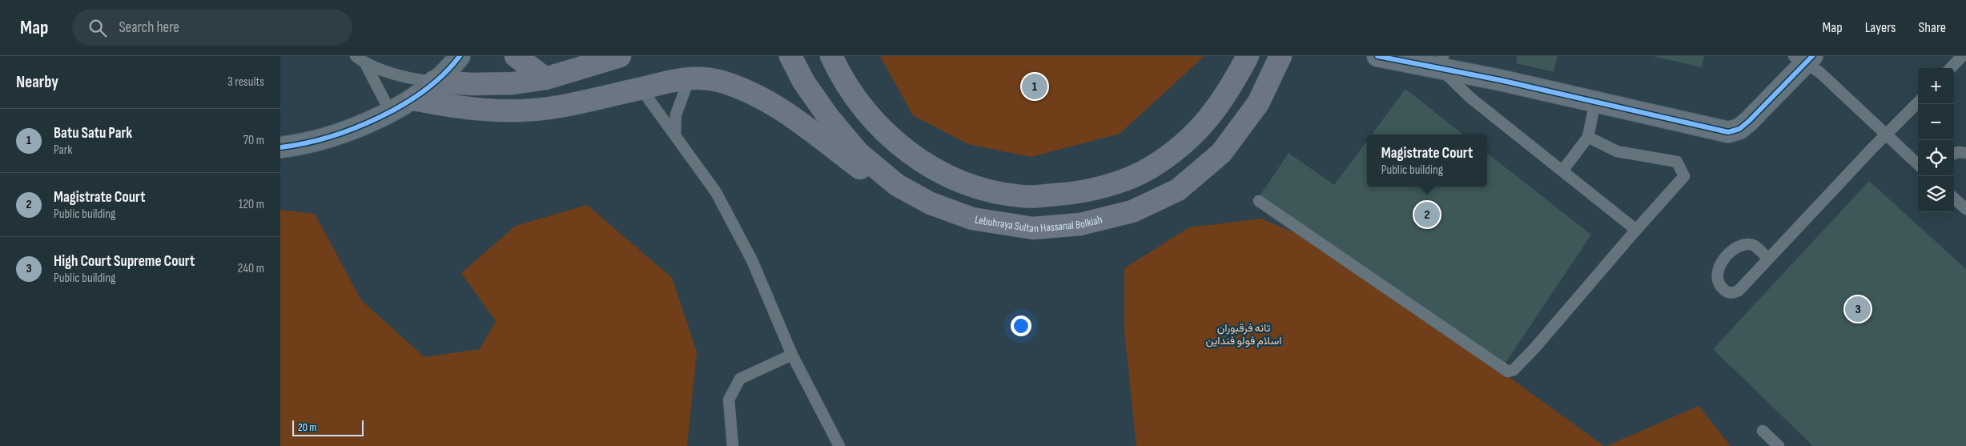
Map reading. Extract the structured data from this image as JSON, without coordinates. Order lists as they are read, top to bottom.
{
  "streets": {
    "highway": ["Lebuhraya Sultan Hassanal Bolkiah"]
  },
  "parks": ["تانه فرقبوران اسلام فولو فنداين"],
  "scale_bar": "20 m",
  "page": {
    "header": "Map",
    "search": "Search here",
    "nav": ["Map", "Layers", "Share"],
    "heading": ["Nearby", "3 results"],
    "map_buttons": ["+", "−"],
    "pins": ["1", "2", "3"],
    "list": [
      {
        "mark": "1",
        "name": "Batu Satu Park",
        "note": "Park",
        "value": "70 m"
      },
      {
        "mark": "2",
        "name": "Magistrate Court",
        "note": "Public building",
        "value": "120 m"
      },
      {
        "mark": "3",
        "name": "High Court Supreme Court",
        "note": "Public building",
        "value": "240 m"
      }
    ],
    "popup": ["Magistrate Court", "Public building"],
    "scale": "20 m"
  }
}
